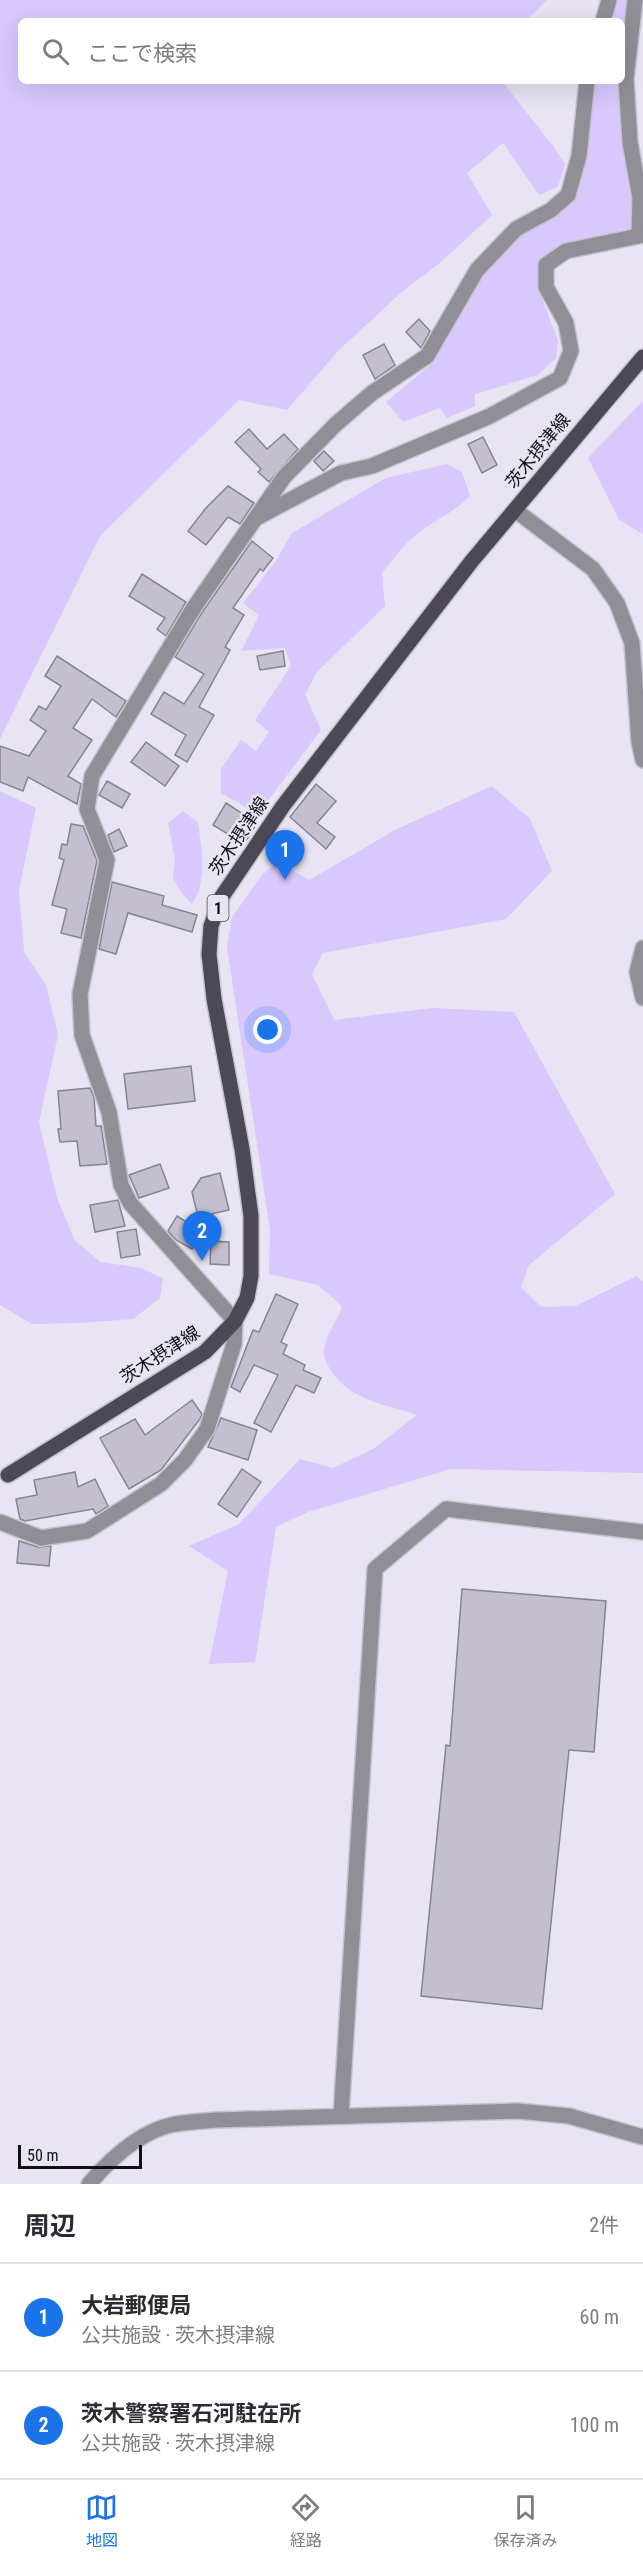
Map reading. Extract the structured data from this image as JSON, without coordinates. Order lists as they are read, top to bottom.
{
  "streets": {
    "main road": ["茨木摂津線", "1"]
  },
  "scale_bar": "50 m",
  "page": {
    "search": "ここで検索",
    "pins": ["1", "2"],
    "scale": "50 m",
    "heading": ["周辺", "2件"],
    "list": [
      {
        "mark": "1",
        "name": "大岩郵便局",
        "note": "公共施設 · 茨木摂津線",
        "value": "60 m"
      },
      {
        "mark": "2",
        "name": "茨木警察署石河駐在所",
        "note": "公共施設 · 茨木摂津線",
        "value": "100 m"
      }
    ],
    "nav": ["地図", "経路", "保存済み"]
  }
}
